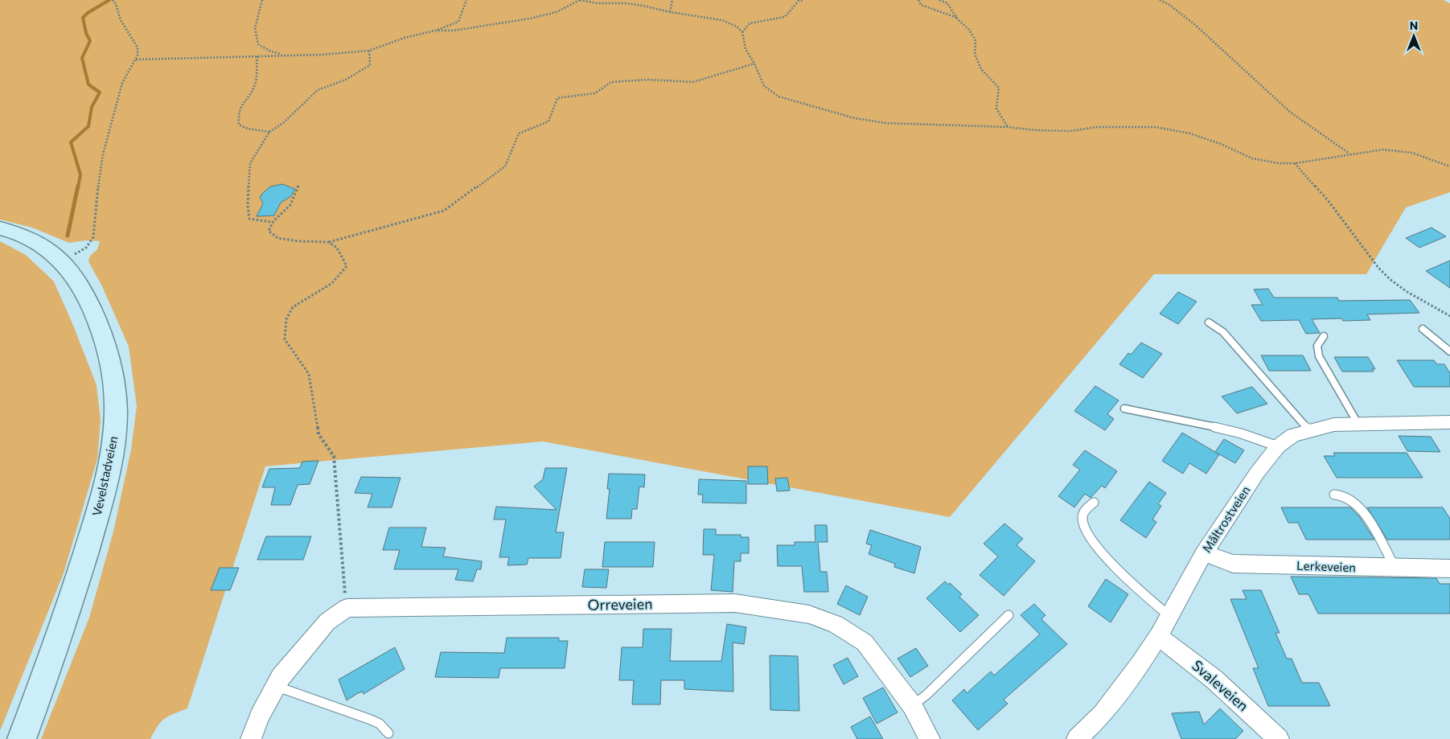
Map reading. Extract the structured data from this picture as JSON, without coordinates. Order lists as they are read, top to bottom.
{
  "streets": {
    "main road": ["Vevelstadveien"],
    "street": [
      "Måltrostveien",
      "Lerkeveien",
      "Orreveien",
      "Svaleveien"
    ]
  },
  "crossings": [
    ["Måltrostveien", "Lerkeveien"],
    ["Måltrostveien", "Svaleveien"]
  ],
  "north": "top"
}
